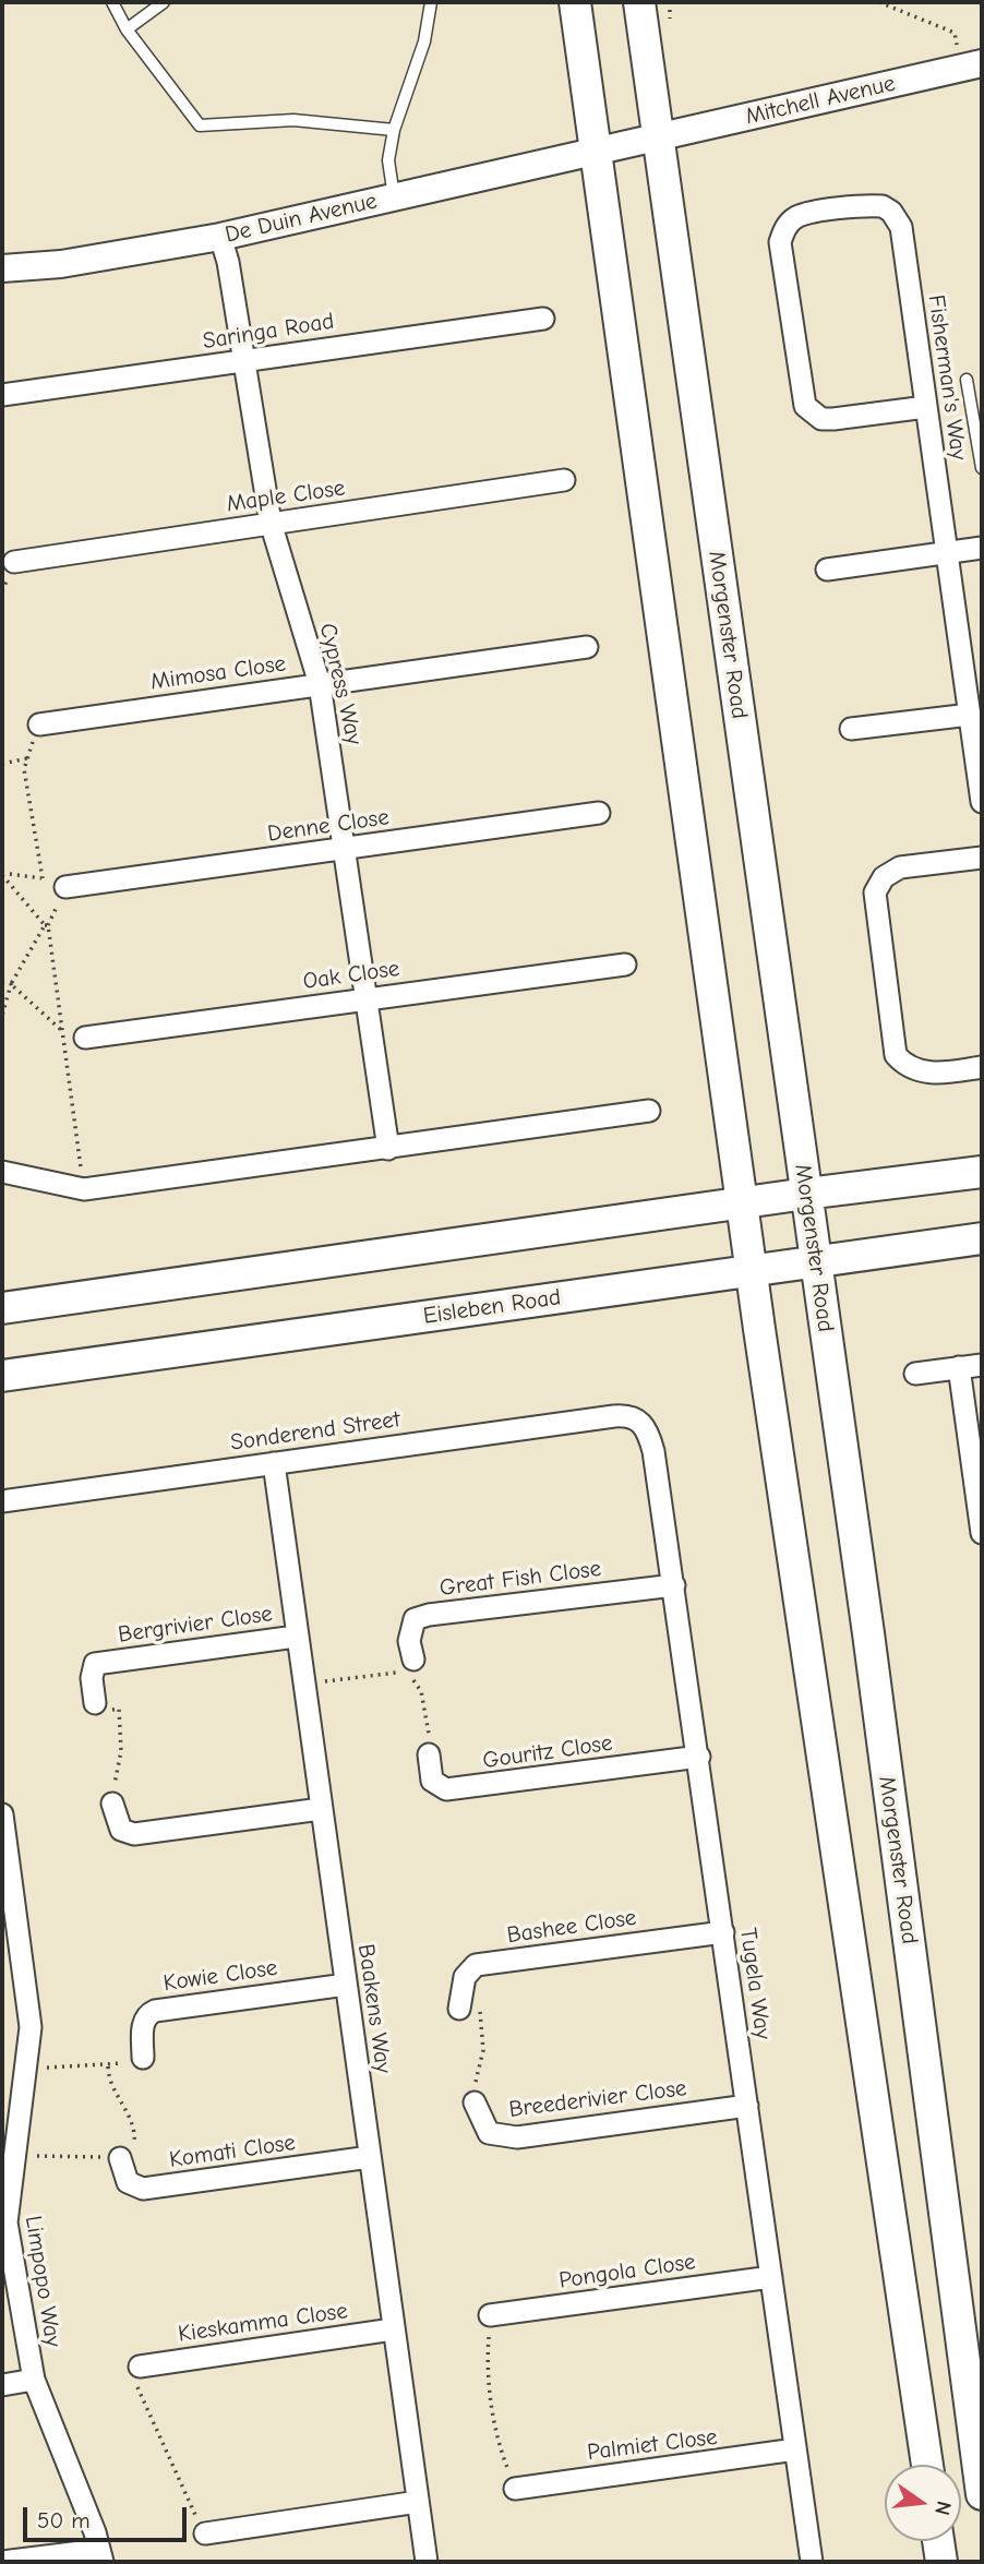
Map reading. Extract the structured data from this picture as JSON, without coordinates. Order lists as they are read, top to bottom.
{
  "streets": {
    "main road": ["Morgenster Road", "Eisleben Road"],
    "street": [
      "Mitchell Avenue",
      "De Duin Avenue",
      "Saringa Road",
      "Fisherman's Way",
      "Maple Close",
      "Mimosa Close",
      "Cypress Way",
      "Denne Close",
      "Oak Close",
      "Sonderend Street",
      "Great Fish Close",
      "Bergrivier Close",
      "Gouritz Close",
      "Bashee Close",
      "Kowie Close",
      "Tugela Way",
      "Baakens Way",
      "Breederivier Close",
      "Komati Close",
      "Pongola Close",
      "Limpopo Way",
      "Kieskamma Close",
      "Palmiet Close"
    ]
  },
  "crossings": [
    ["Mitchell Avenue", "De Duin Avenue"],
    ["Mitchell Avenue", "Morgenster Road"],
    ["De Duin Avenue", "Cypress Way"],
    ["Saringa Road", "Cypress Way"],
    ["Maple Close", "Cypress Way"],
    ["Morgenster Road", "Eisleben Road"],
    ["Mimosa Close", "Cypress Way"],
    ["Cypress Way", "Denne Close"],
    ["Cypress Way", "Oak Close"],
    ["Sonderend Street", "Tugela Way"],
    ["Sonderend Street", "Baakens Way"],
    ["Great Fish Close", "Tugela Way"],
    ["Bergrivier Close", "Baakens Way"],
    ["Gouritz Close", "Tugela Way"],
    ["Bashee Close", "Tugela Way"],
    ["Kowie Close", "Baakens Way"],
    ["Tugela Way", "Breederivier Close"],
    ["Tugela Way", "Pongola Close"],
    ["Tugela Way", "Palmiet Close"],
    ["Baakens Way", "Komati Close"],
    ["Baakens Way", "Kieskamma Close"]
  ],
  "scale_bar": "50 m",
  "north": "right"
}
